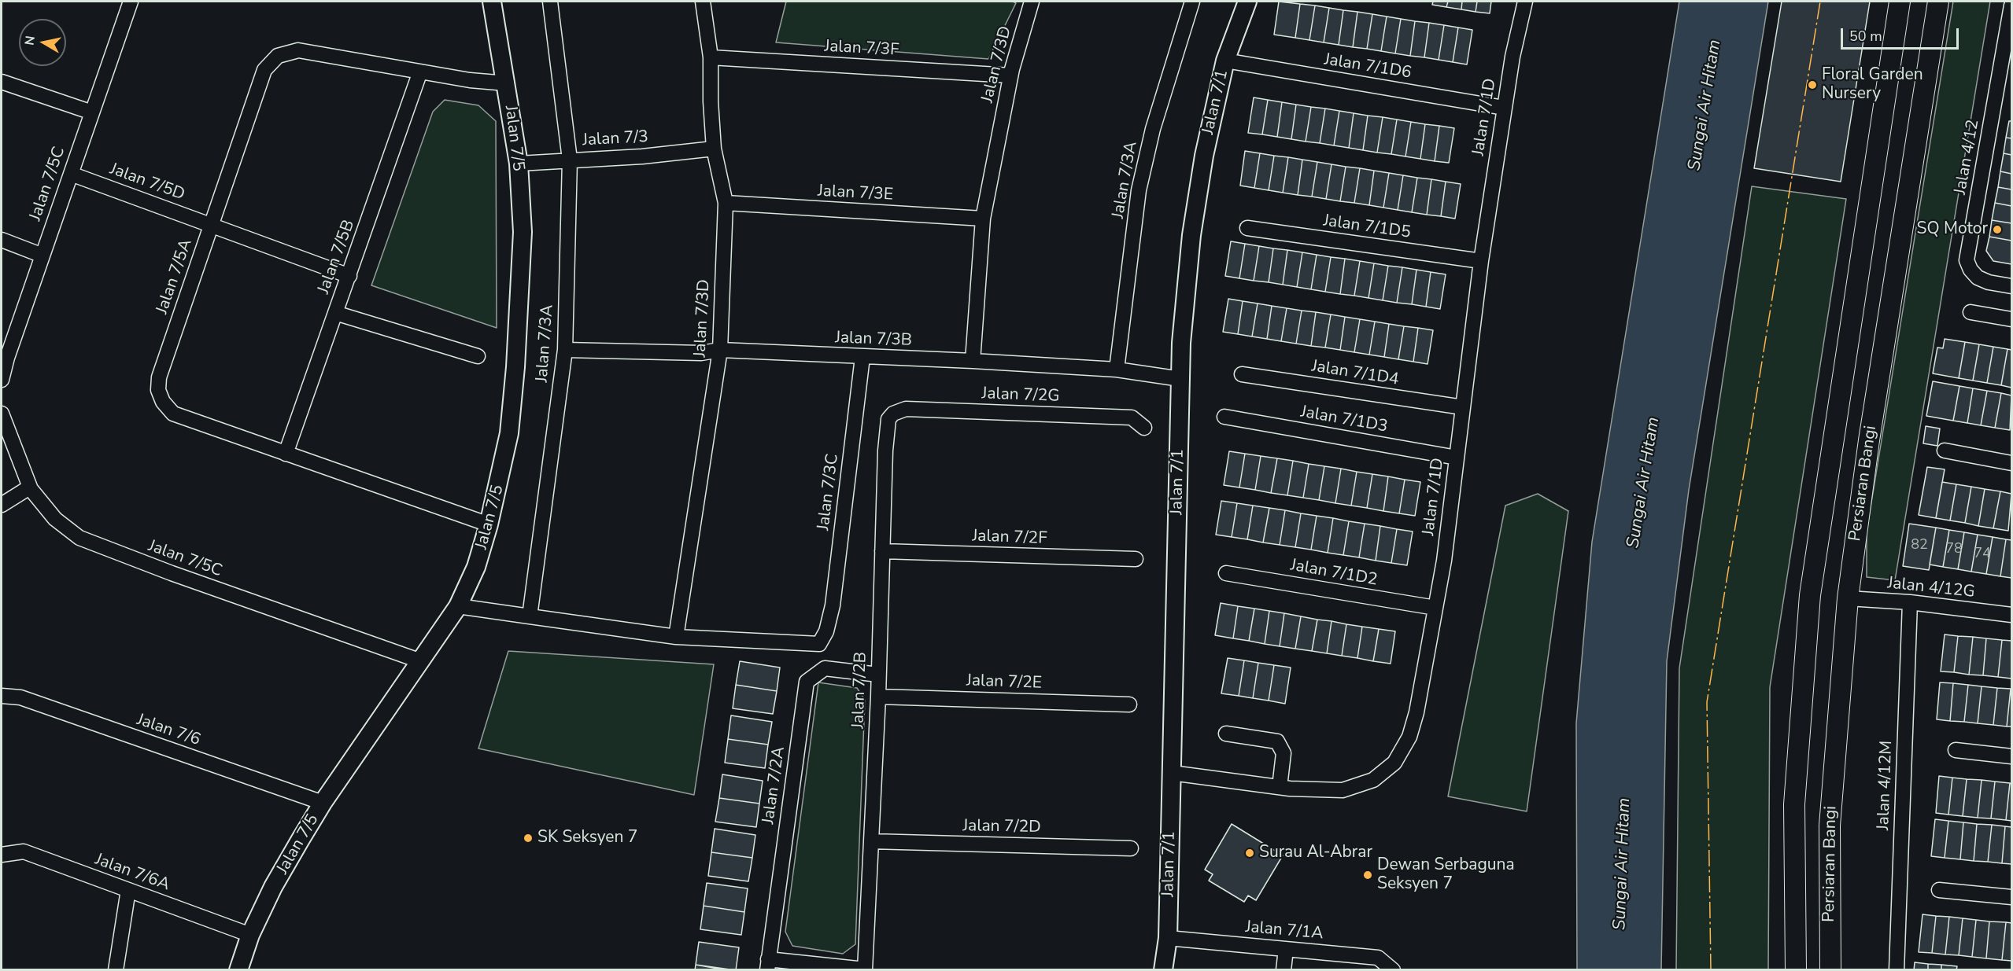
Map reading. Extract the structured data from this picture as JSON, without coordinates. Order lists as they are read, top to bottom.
{
  "streets": {
    "main road": ["Persiaran Bangi"],
    "street": [
      "Jalan 7/3F",
      "Jalan 7/3D",
      "Jalan 7/1D6",
      "Jalan 7/1",
      "Jalan 7/1D",
      "Jalan 7/5",
      "Jalan 7/3",
      "Jalan 4/12",
      "Jalan 7/3A",
      "Jalan 7/5D",
      "Jalan 7/5C",
      "Jalan 7/3E",
      "Jalan 7/1D5",
      "Jalan 7/5B",
      "Jalan 7/5A",
      "Jalan 7/3B",
      "Jalan 7/1D4",
      "Jalan 7/2G",
      "Jalan 7/1D3",
      "Jalan 7/3C",
      "Jalan 7/2F",
      "Jalan 7/1D2",
      "Jalan 4/12G",
      "Jalan 7/2E",
      "Jalan 7/2B",
      "Jalan 7/6",
      "Jalan 7/2A",
      "Jalan 4/12M",
      "Jalan 7/2D",
      "Jalan 7/6A",
      "Jalan 7/1A"
    ]
  },
  "crossings": [
    ["Jalan 7/3F", "Jalan 7/3D"],
    ["Jalan 7/3D", "Jalan 7/3"],
    ["Jalan 7/3D", "Jalan 7/3E"],
    ["Jalan 7/3D", "Jalan 7/3B"],
    ["Jalan 7/3D", "Jalan 7/3C"],
    ["Jalan 7/1D6", "Jalan 7/1"],
    ["Jalan 7/1D6", "Jalan 7/1D"],
    ["Jalan 7/1", "Jalan 7/1D"],
    ["Jalan 7/1", "Jalan 7/3B"],
    ["Jalan 7/1", "Jalan 7/1A"],
    ["Jalan 7/1D", "Jalan 7/1D5"],
    ["Jalan 7/1D", "Jalan 7/1D4"],
    ["Jalan 7/1D", "Jalan 7/1D3"],
    ["Jalan 7/1D", "Jalan 7/1D2"],
    ["Jalan 7/5", "Jalan 7/3"],
    ["Jalan 7/5", "Jalan 7/5C"],
    ["Jalan 7/5", "Jalan 7/5A"],
    ["Jalan 7/5", "Jalan 7/6"],
    ["Jalan 7/5", "Jalan 7/6A"],
    ["Jalan 7/3", "Jalan 7/3A"],
    ["Jalan 7/3A", "Jalan 7/3B"],
    ["Jalan 7/5D", "Jalan 7/5C"],
    ["Jalan 7/5D", "Jalan 7/5B"],
    ["Jalan 7/5D", "Jalan 7/5A"],
    ["Jalan 7/5B", "Jalan 7/5A"],
    ["Jalan 7/3B", "Jalan 7/3C"],
    ["Jalan 7/2G", "Jalan 7/2B"],
    ["Persiaran Bangi", "Jalan 4/12G"],
    ["Jalan 7/2F", "Jalan 7/2B"],
    ["Jalan 4/12G", "Jalan 4/12M"],
    ["Jalan 7/2E", "Jalan 7/2B"],
    ["Jalan 7/2B", "Jalan 7/2A"],
    ["Jalan 7/2B", "Jalan 7/2D"]
  ],
  "water": ["Sungai Air Hitam"],
  "places": [
    "Floral Garden Nursery",
    "SQ Motor",
    "SK Seksyen 7",
    "Surau Al-Abrar",
    "Dewan Serbaguna Seksyen 7"
  ],
  "house_numbers": ["82", "78", "74"],
  "scale_bar": "50 m",
  "north": "left"
}
